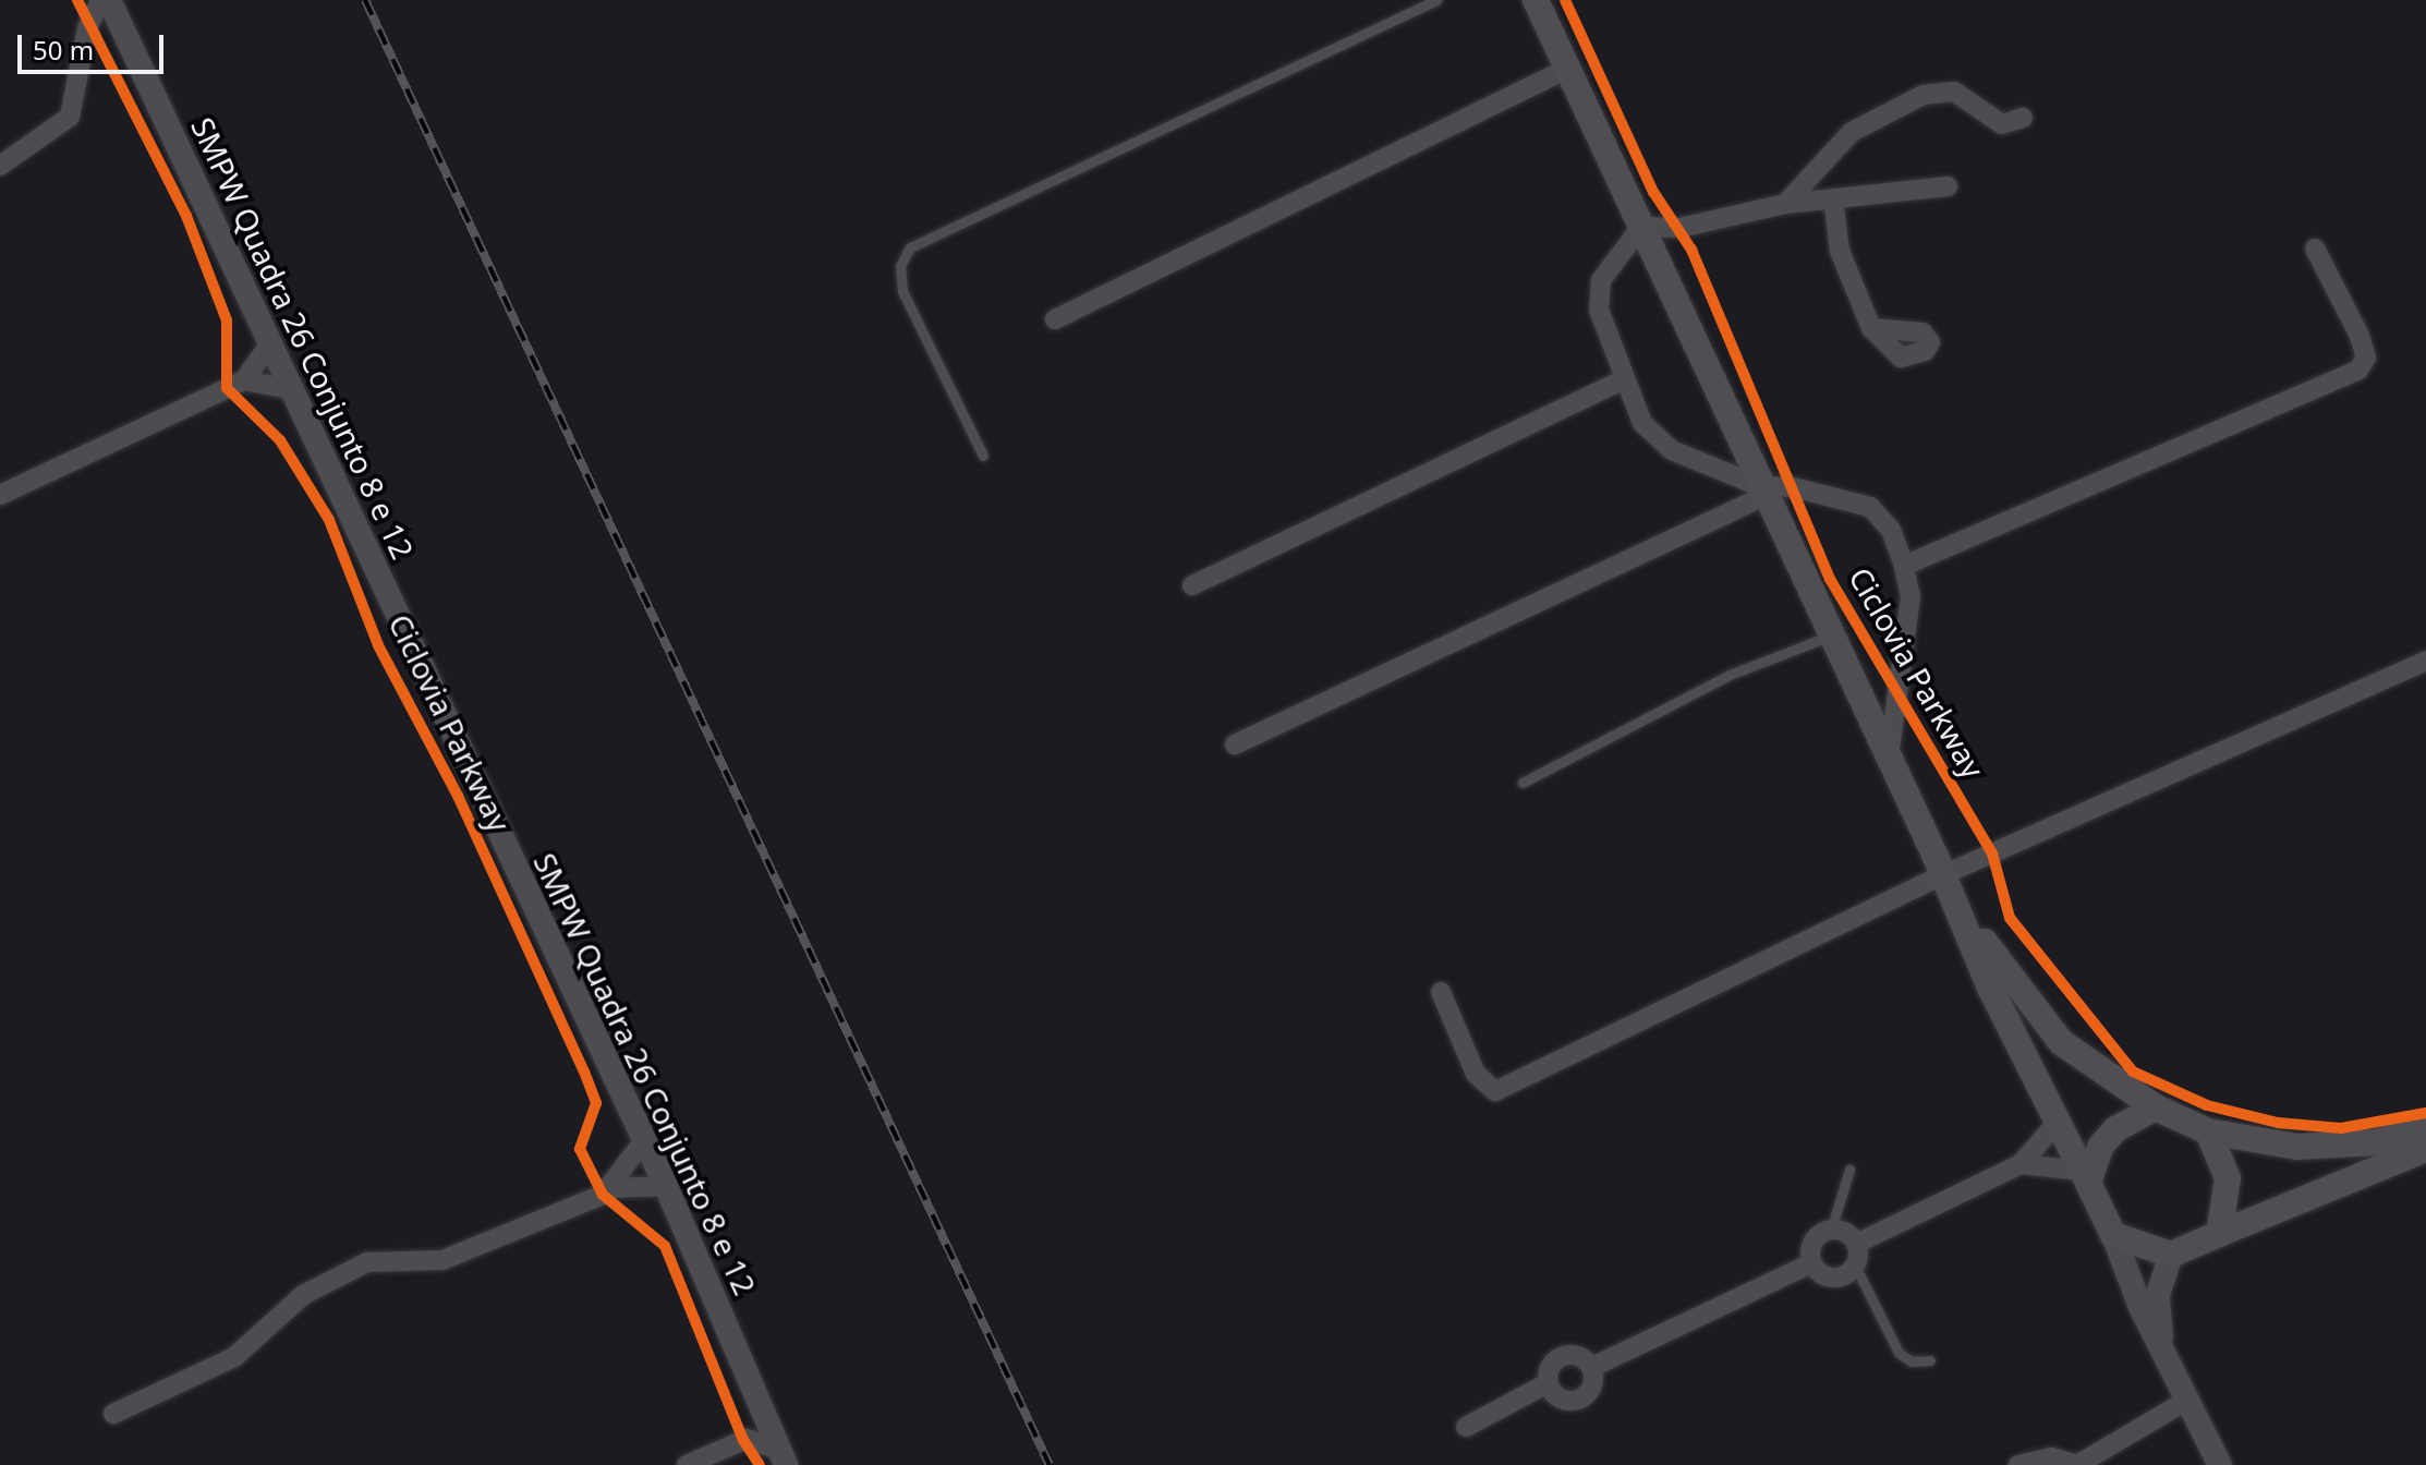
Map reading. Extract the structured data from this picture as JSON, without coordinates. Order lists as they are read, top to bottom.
{
  "streets": {
    "street": ["SMPW Quadra 26 Conjunto 8 e 12"],
    "cycle path": ["Ciclovia Parkway"]
  },
  "scale_bar": "50 m"
}
